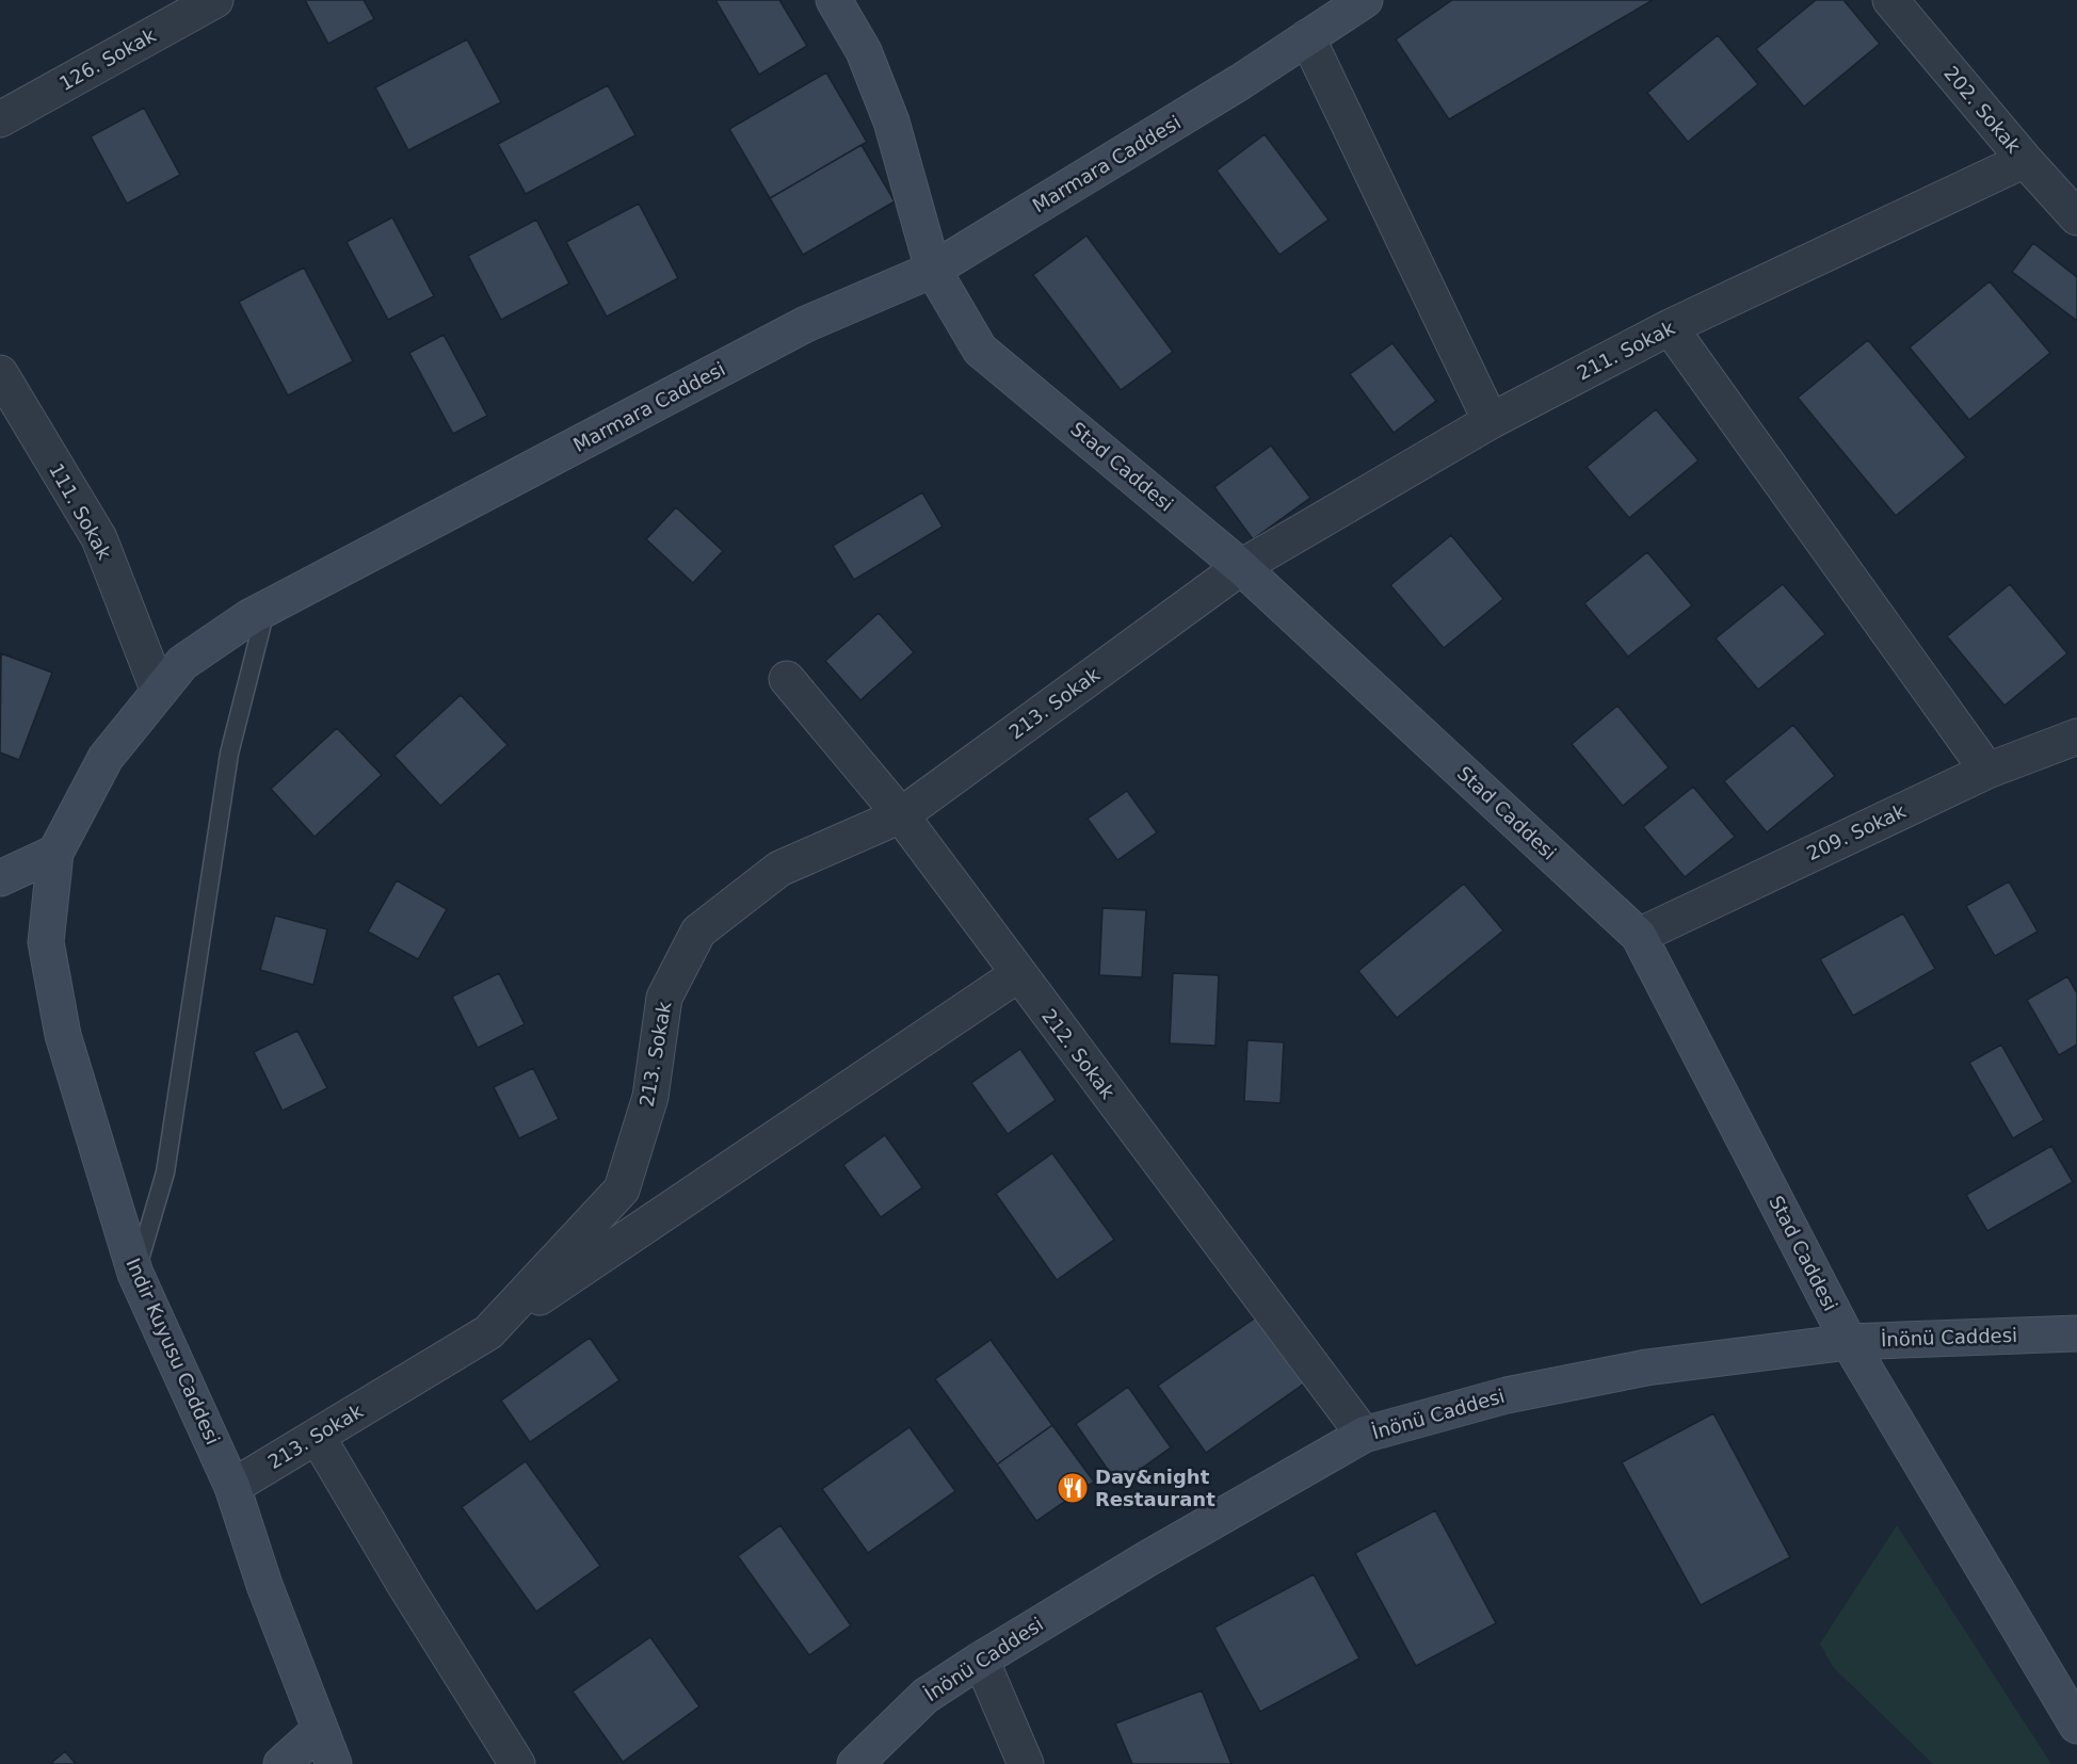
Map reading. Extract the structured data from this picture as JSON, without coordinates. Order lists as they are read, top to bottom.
{
  "streets": {
    "street": [
      "126. Sokak",
      "202. Sokak",
      "Marmara Caddesi",
      "211. Sokak",
      "Stad Caddesi",
      "111. Sokak",
      "213. Sokak",
      "209. Sokak",
      "212. Sokak",
      "İnönü Caddesi",
      "Indir Kuyusu Caddesi"
    ]
  },
  "crossings": [
    ["202. Sokak", "211. Sokak"],
    ["Marmara Caddesi", "Stad Caddesi"],
    ["Marmara Caddesi", "111. Sokak"],
    ["Marmara Caddesi", "Indir Kuyusu Caddesi"],
    ["211. Sokak", "Stad Caddesi"],
    ["211. Sokak", "213. Sokak"],
    ["Stad Caddesi", "213. Sokak"],
    ["Stad Caddesi", "209. Sokak"],
    ["Stad Caddesi", "İnönü Caddesi"],
    ["213. Sokak", "212. Sokak"],
    ["213. Sokak", "Indir Kuyusu Caddesi"],
    ["212. Sokak", "İnönü Caddesi"]
  ],
  "places": {
    "restaurant": ["Day&night Restaurant"]
  }
}
